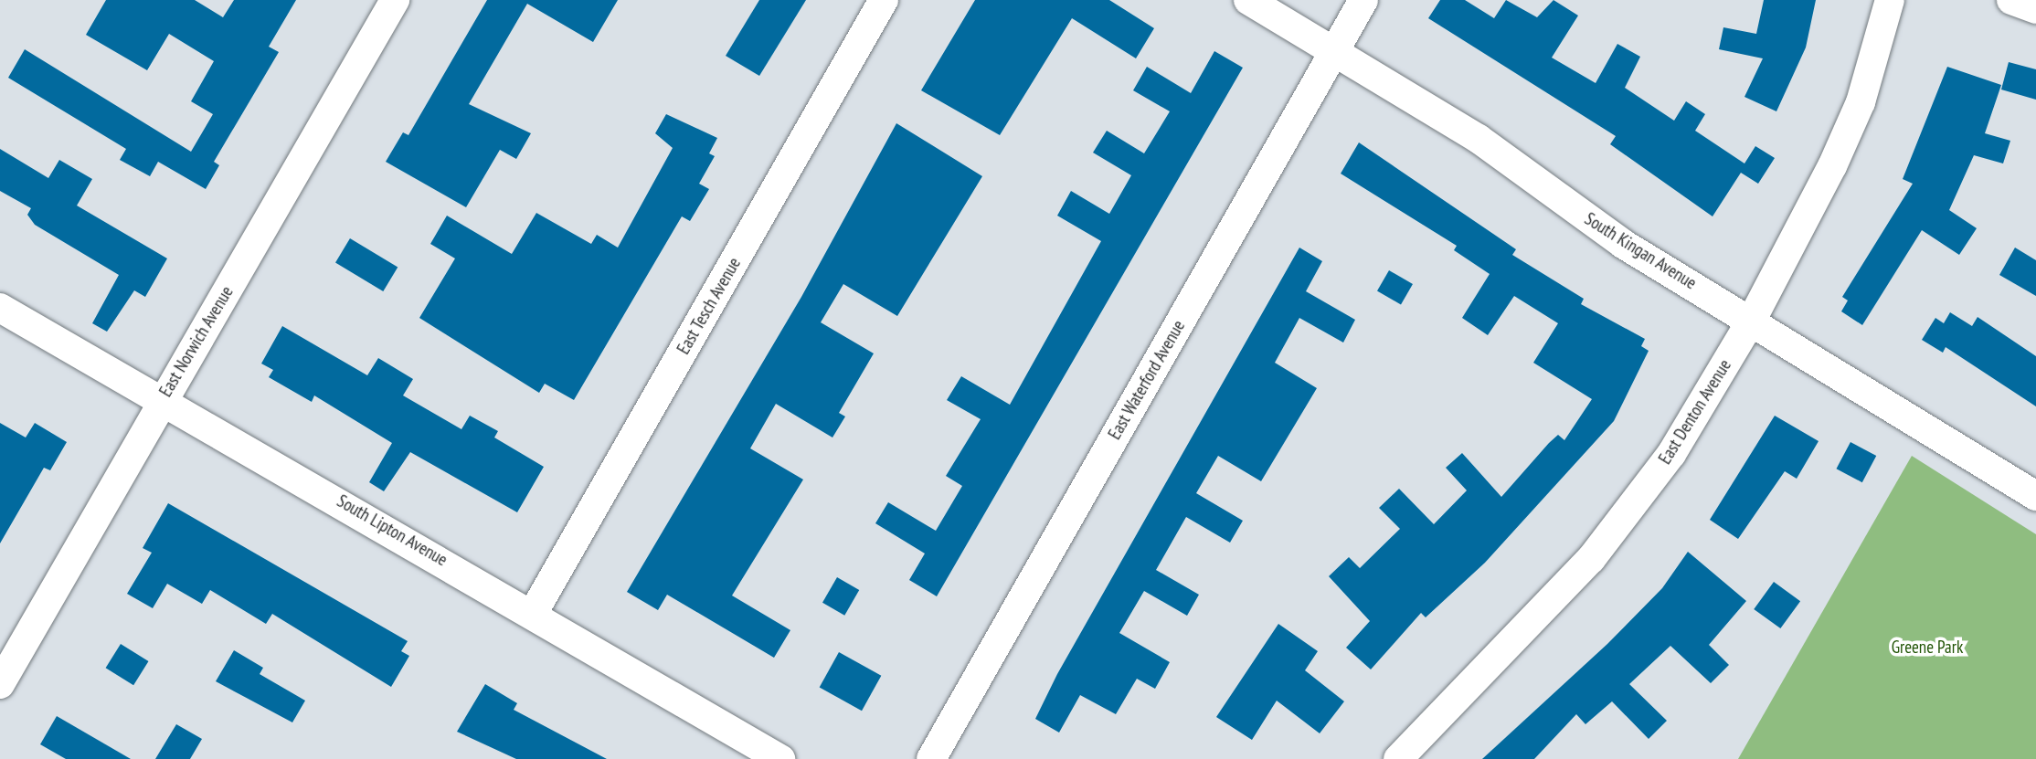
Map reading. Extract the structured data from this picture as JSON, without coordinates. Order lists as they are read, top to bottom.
{
  "streets": {
    "street": [
      "South Kingan Avenue",
      "East Tesch Avenue",
      "East Norwich Avenue",
      "East Waterford Avenue",
      "East Denton Avenue",
      "South Lipton Avenue"
    ]
  },
  "crossings": [
    ["South Kingan Avenue", "East Waterford Avenue"],
    ["South Kingan Avenue", "East Denton Avenue"],
    ["East Tesch Avenue", "South Lipton Avenue"],
    ["East Norwich Avenue", "South Lipton Avenue"]
  ],
  "parks": ["Greene Park"]
}
